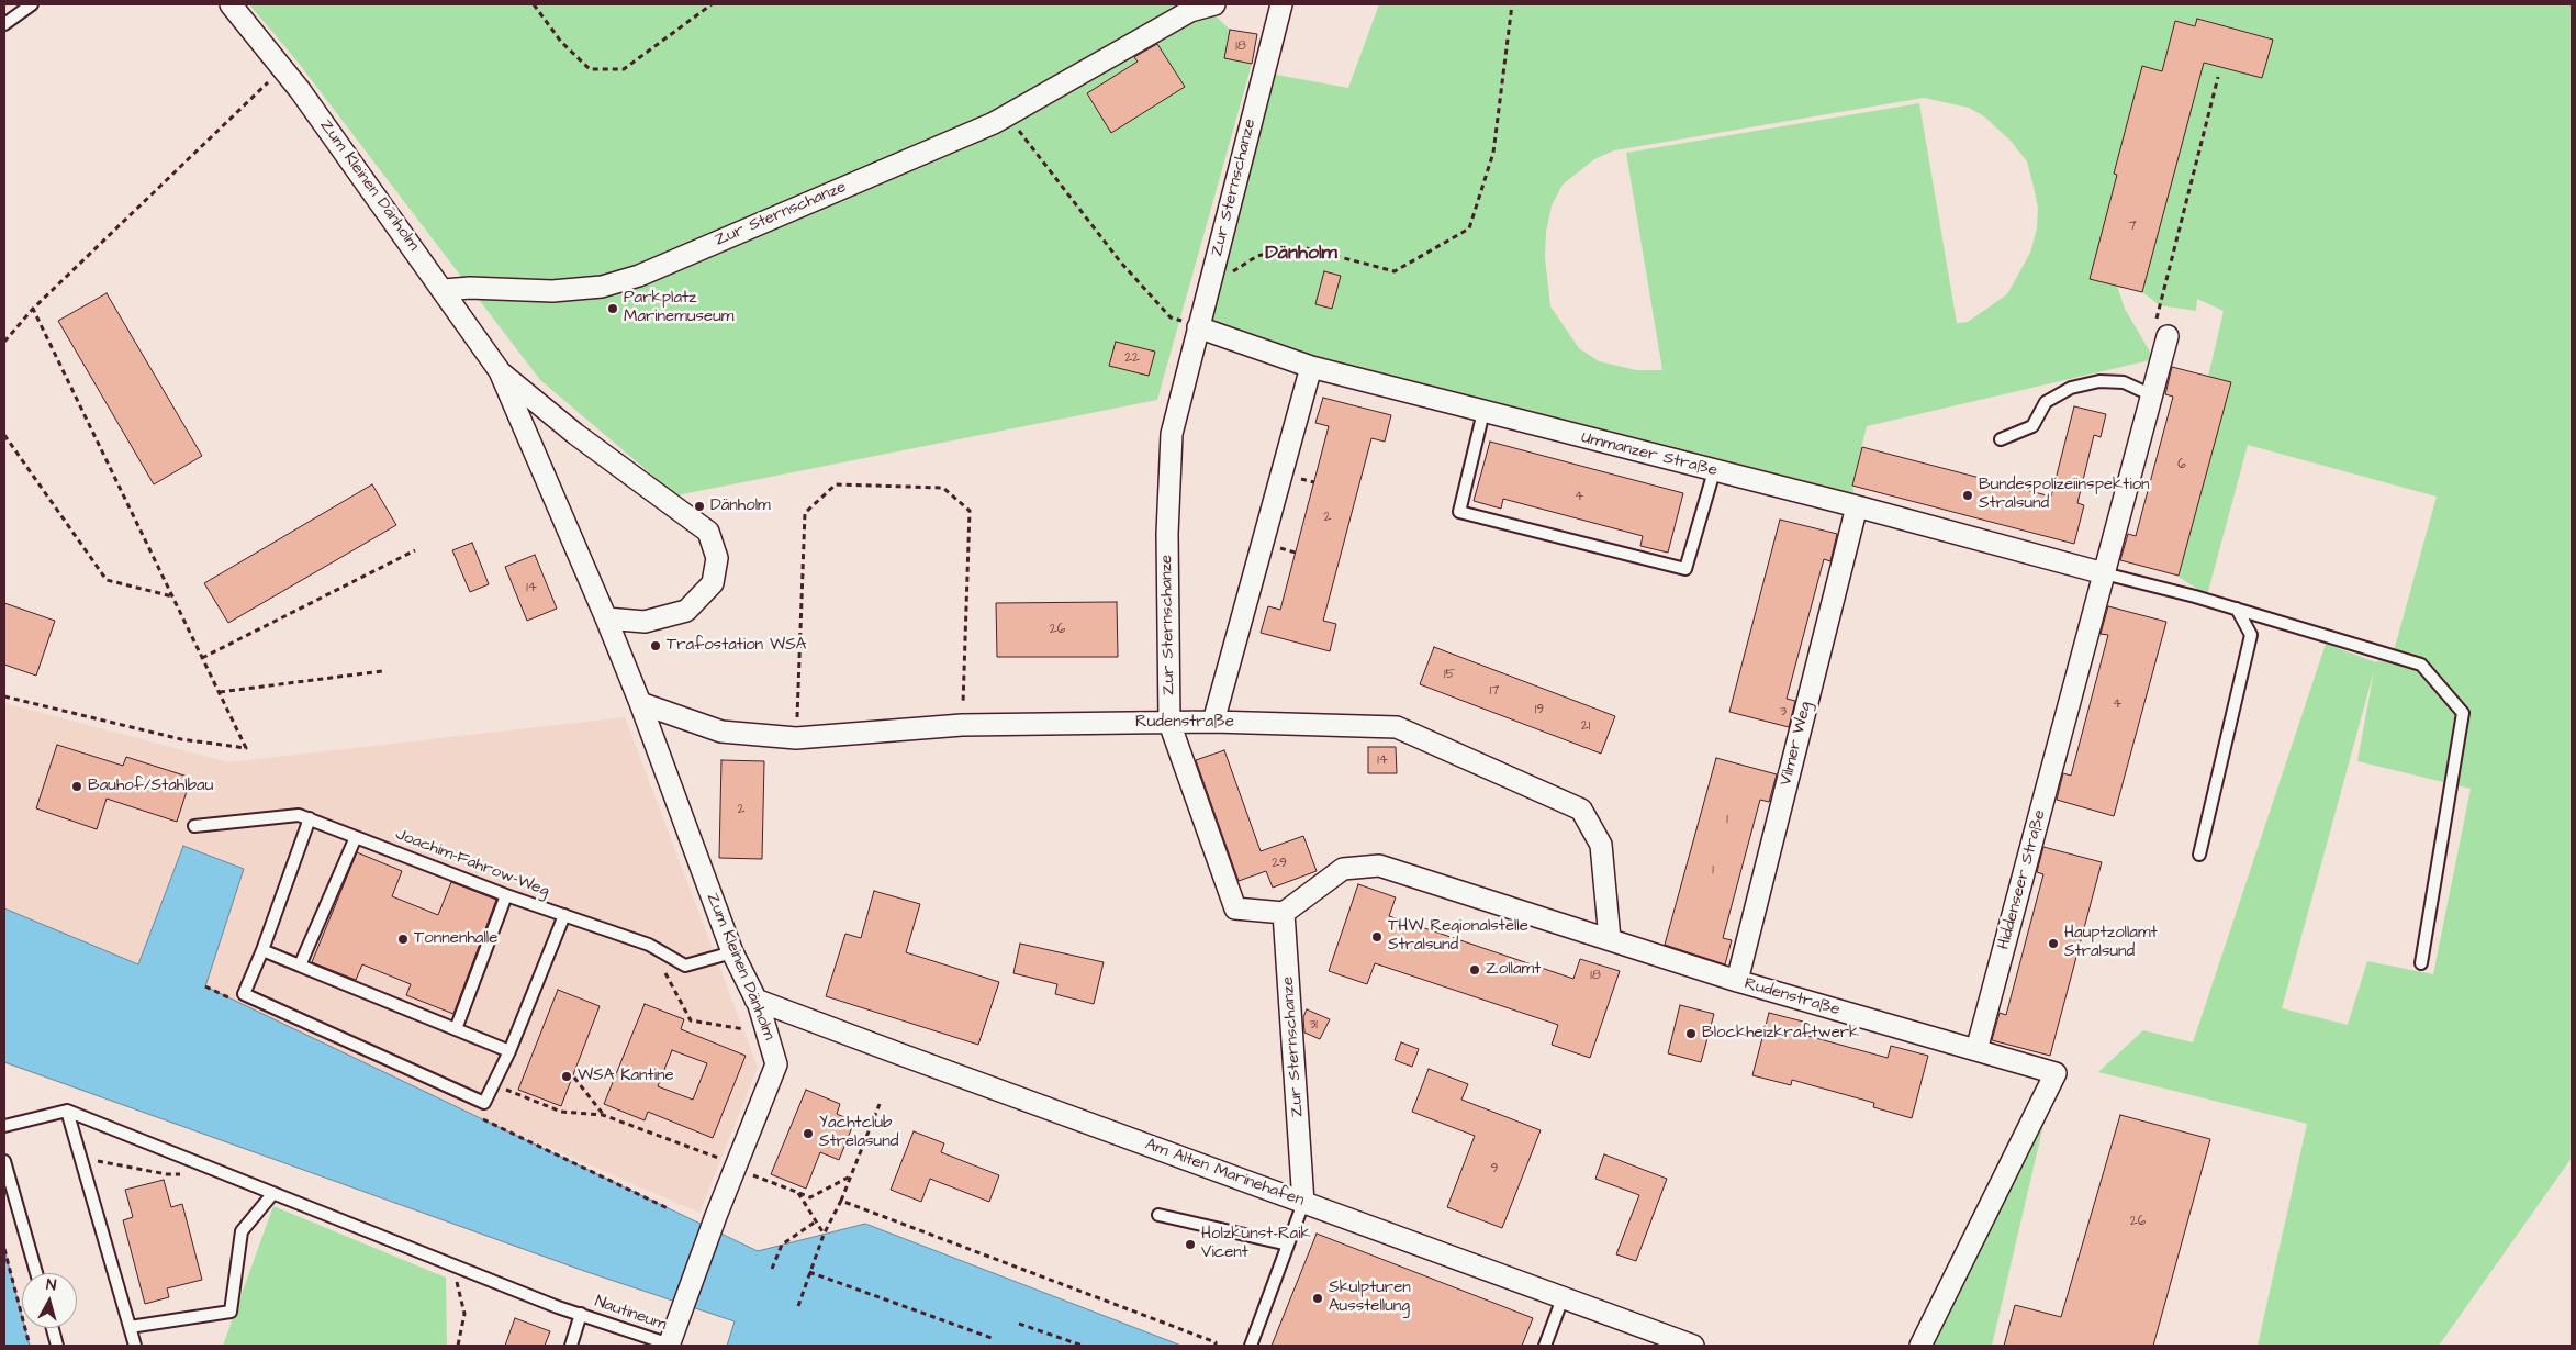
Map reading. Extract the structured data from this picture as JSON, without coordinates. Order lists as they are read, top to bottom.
{
  "streets": {
    "street": [
      "Zum Kleinen Dänholm",
      "Zur Sternschanze",
      "Ummanzer Straße",
      "Rudenstraße",
      "Vilmer Weg",
      "Hiddenseer Straße",
      "Am Alten Marinehafen"
    ],
    "lane": ["Joachim-Fahrow-Weg", "Nautineum"]
  },
  "crossings": [
    ["Zum Kleinen Dänholm", "Zur Sternschanze"],
    ["Zum Kleinen Dänholm", "Rudenstraße"],
    ["Zum Kleinen Dänholm", "Joachim-Fahrow-Weg"],
    ["Zum Kleinen Dänholm", "Am Alten Marinehafen"],
    ["Zum Kleinen Dänholm", "Nautineum"],
    ["Zur Sternschanze", "Ummanzer Straße"],
    ["Zur Sternschanze", "Rudenstraße"],
    ["Zur Sternschanze", "Am Alten Marinehafen"],
    ["Ummanzer Straße", "Vilmer Weg"],
    ["Ummanzer Straße", "Hiddenseer Straße"],
    ["Rudenstraße", "Vilmer Weg"],
    ["Rudenstraße", "Hiddenseer Straße"]
  ],
  "districts": ["Dänholm"],
  "places": [
    "Parkplatz Marinemuseum",
    "Bundespolizeiinspektion Stralsund",
    "Dänholm",
    "Trafostation WSA",
    "Bauhof/Stahlbau",
    "THW Regionalstelle Stralsund",
    "Tonnenhalle",
    "Hauptzollamt Stralsund",
    "Zollamt",
    "Blockheizkraftwerk",
    "WSA Kantine",
    "Yachtclub Strelasund",
    "Holzkunst-Raik Vicent",
    "Skulpturen Ausstellung"
  ],
  "house_numbers": [
    "18",
    "7",
    "22",
    "6",
    "4",
    "2",
    "14",
    "26",
    "15",
    "17",
    "4",
    "19",
    "3",
    "21",
    "14",
    "2",
    "1",
    "29",
    "1",
    "18",
    "31",
    "9",
    "26"
  ],
  "north": "top"
}
